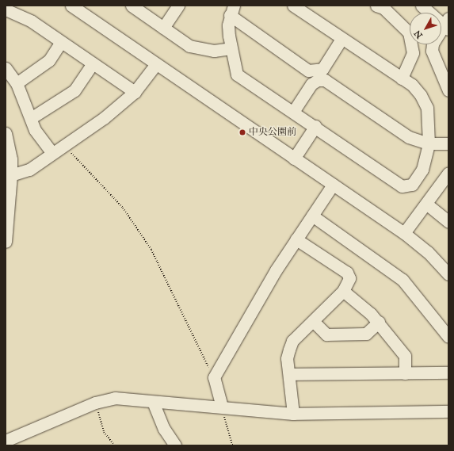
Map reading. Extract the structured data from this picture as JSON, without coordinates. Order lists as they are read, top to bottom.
{
  "places": ["中央公園前"],
  "north": "bottom left"
}
